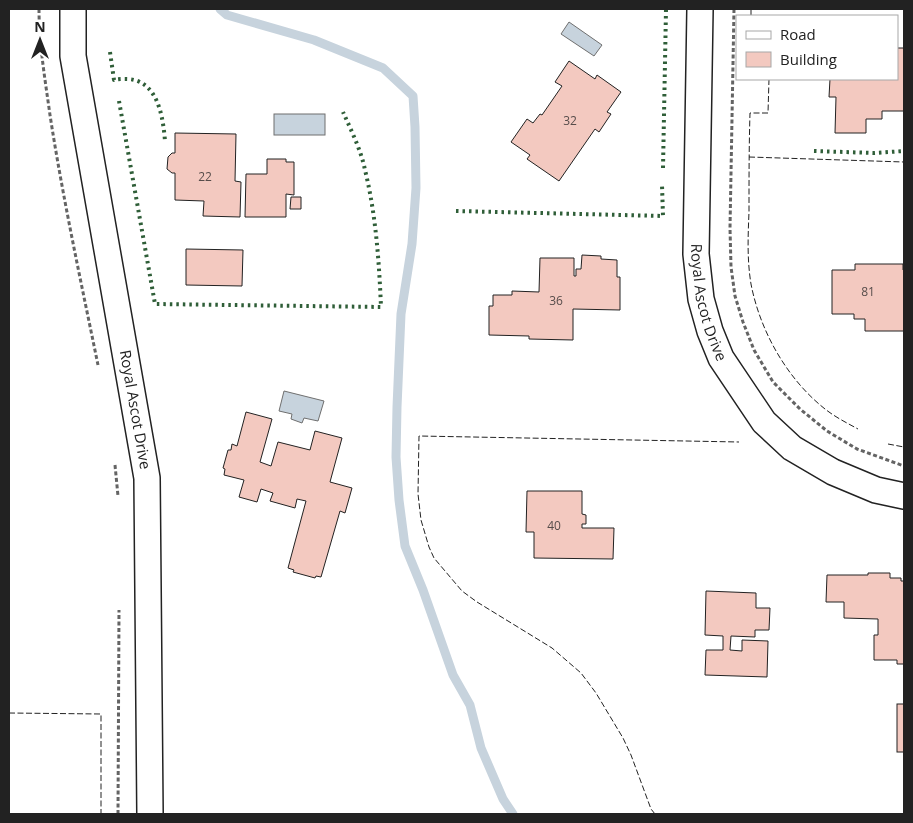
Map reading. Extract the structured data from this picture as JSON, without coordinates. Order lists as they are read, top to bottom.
{
  "streets": {
    "street": ["Royal Ascot Drive"]
  },
  "house_numbers": [
    "32",
    "22",
    "81",
    "36",
    "40"
  ],
  "legend": ["Road", "Building"],
  "north": "top"
}
